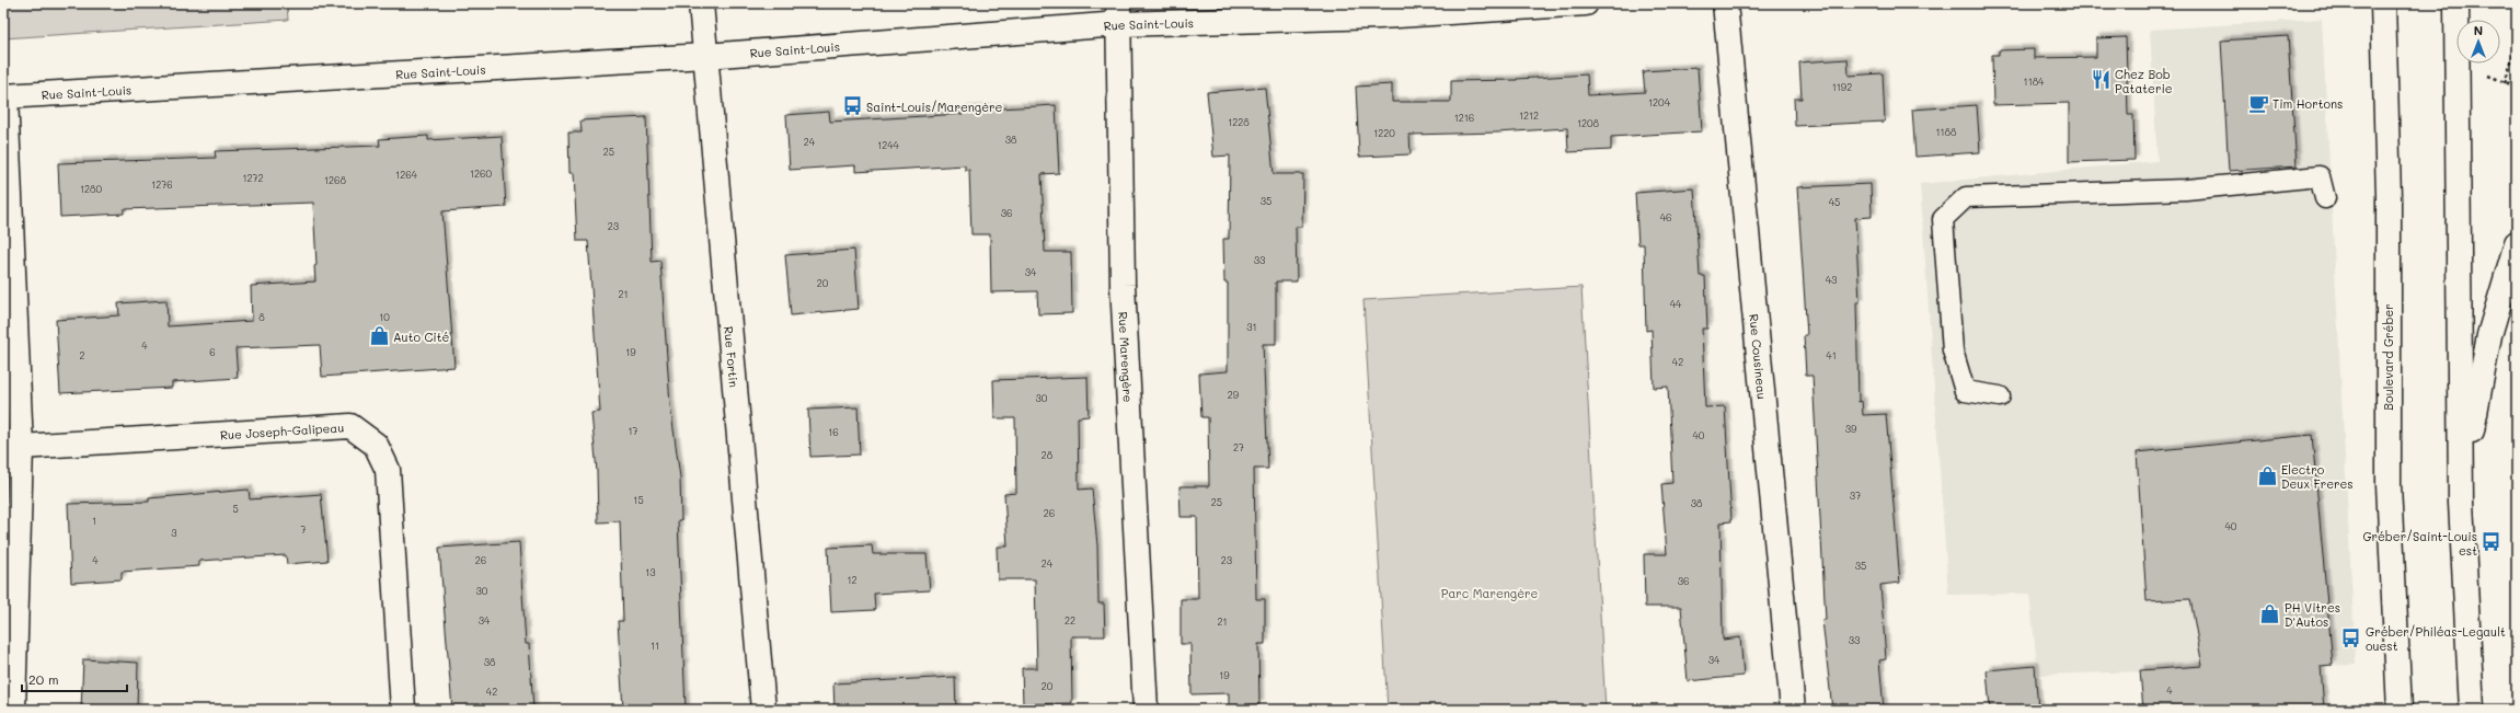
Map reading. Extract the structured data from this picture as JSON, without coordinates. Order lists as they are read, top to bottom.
{
  "streets": {
    "street": [
      "Rue Saint-Louis",
      "Rue Cousineau",
      "Rue Fortin",
      "Rue Marengère",
      "Boulevard Gréber",
      "Rue Joseph-Galipeau"
    ]
  },
  "crossings": [
    ["Rue Saint-Louis", "Rue Fortin"],
    ["Rue Saint-Louis", "Rue Marengère"]
  ],
  "parks": ["Parc Marengère"],
  "places": {
    "restaurant": ["Chez Bob Pataterie"],
    "cafe": ["Tim Hortons"],
    "bus stop": ["Saint-Louis/Marengère", "Gréber/Saint-Louis est", "Gréber/Philéas-Legault ouest"],
    "shop": ["Auto Cité", "Electro Deux Freres", "PH Vitres D'Autos"]
  },
  "house_numbers": [
    "1184",
    "1192",
    "1204",
    "1212",
    "1216",
    "1228",
    "1208",
    "1188",
    "1220",
    "38",
    "24",
    "1244",
    "25",
    "1260",
    "1264",
    "1272",
    "1268",
    "1276",
    "1280",
    "35",
    "45",
    "36",
    "46",
    "23",
    "33",
    "34",
    "43",
    "20",
    "21",
    "44",
    "8",
    "10",
    "31",
    "4",
    "6",
    "19",
    "2",
    "41",
    "42",
    "29",
    "30",
    "39",
    "17",
    "16",
    "40",
    "27",
    "28",
    "37",
    "15",
    "25",
    "38",
    "5",
    "26",
    "1",
    "40",
    "7",
    "3",
    "4",
    "26",
    "23",
    "24",
    "35",
    "13",
    "12",
    "36",
    "30",
    "34",
    "22",
    "21",
    "33",
    "11",
    "34",
    "38",
    "19",
    "20",
    "4",
    "42"
  ],
  "scale_bar": "20 m",
  "north": "top"
}
